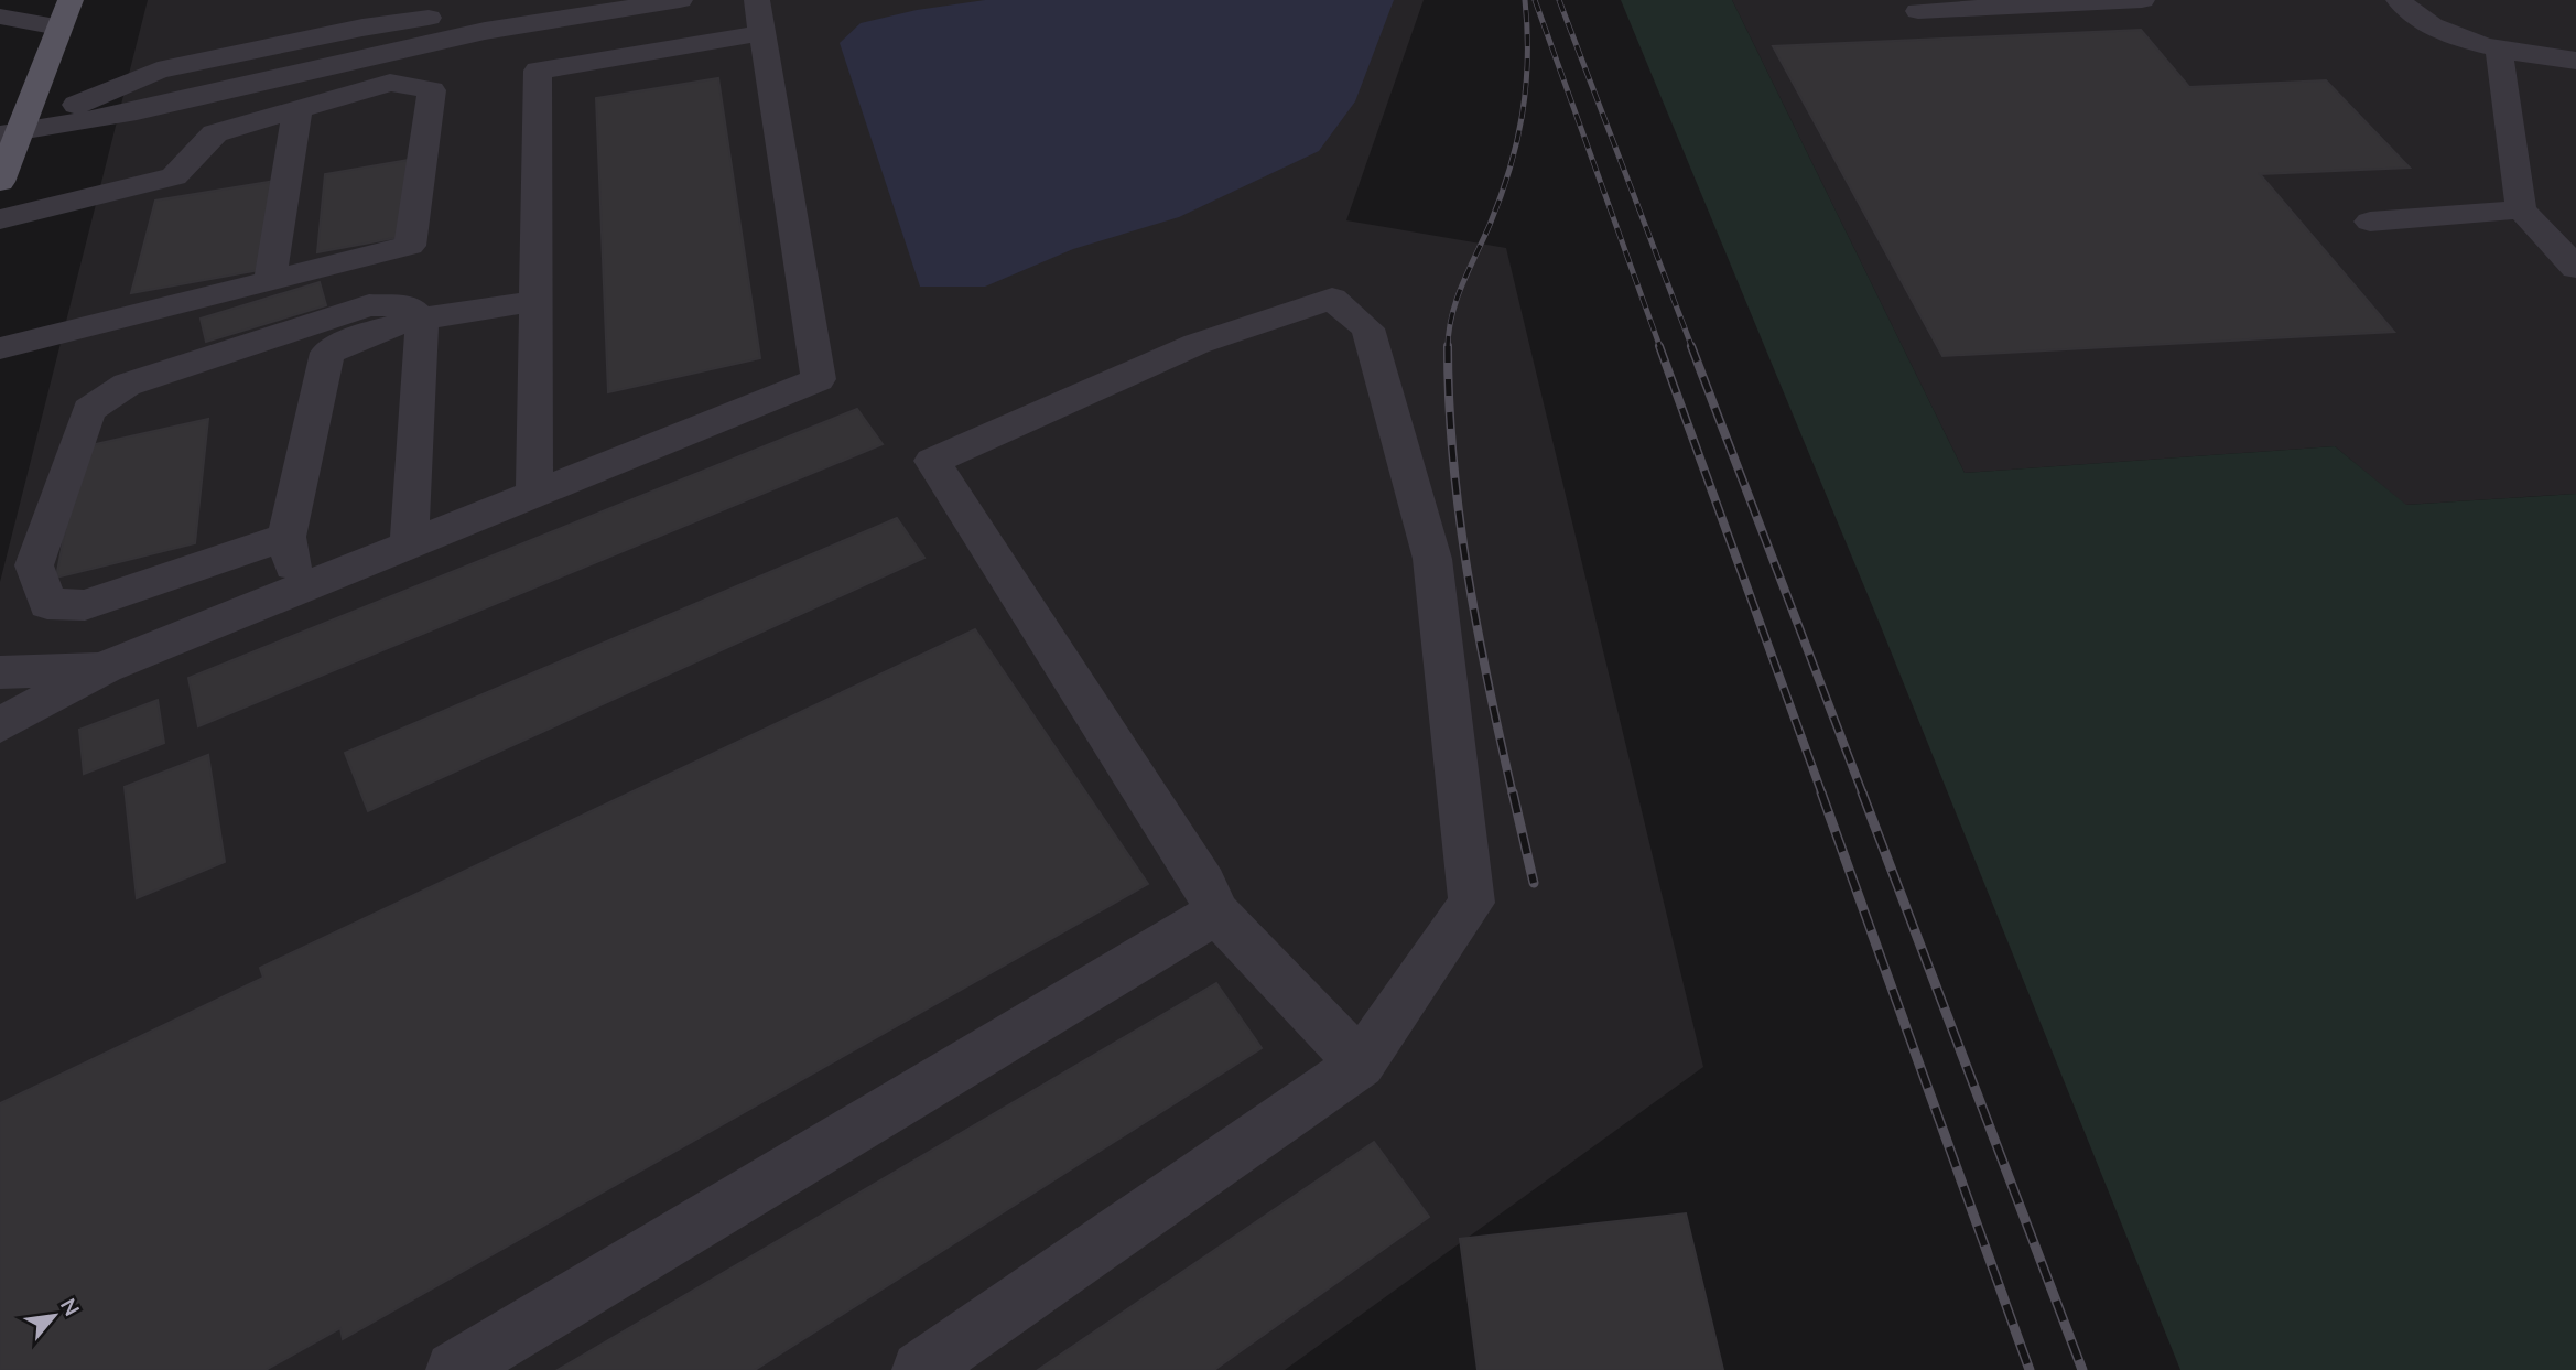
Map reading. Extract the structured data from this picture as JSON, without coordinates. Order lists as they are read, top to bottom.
{
  "north": "top right"
}
